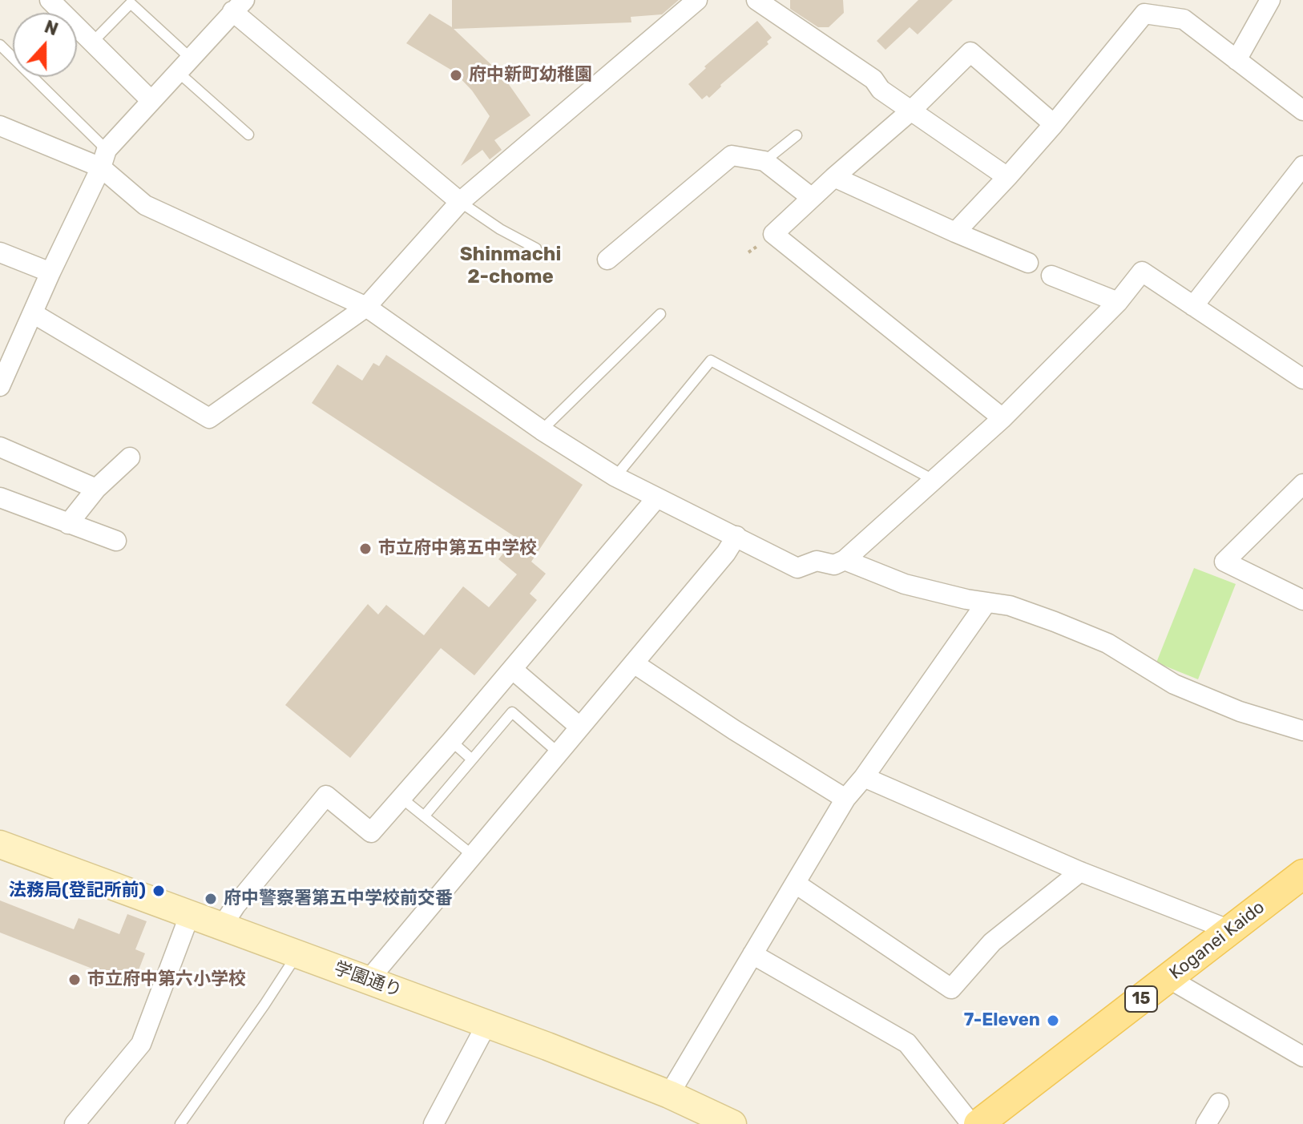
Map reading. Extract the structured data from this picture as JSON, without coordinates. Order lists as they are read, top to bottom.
{
  "streets": {
    "main road": ["Koganei Kaido", "15"],
    "street": ["学園通り"]
  },
  "districts": ["Shinmachi 2-chome"],
  "places": [
    "府中新町幼稚園",
    "市立府中第五中学校",
    "法務局(登記所前)",
    "府中警察署第五中学校前交番",
    "市立府中第六小学校",
    "7-Eleven"
  ],
  "north": "top"
}
